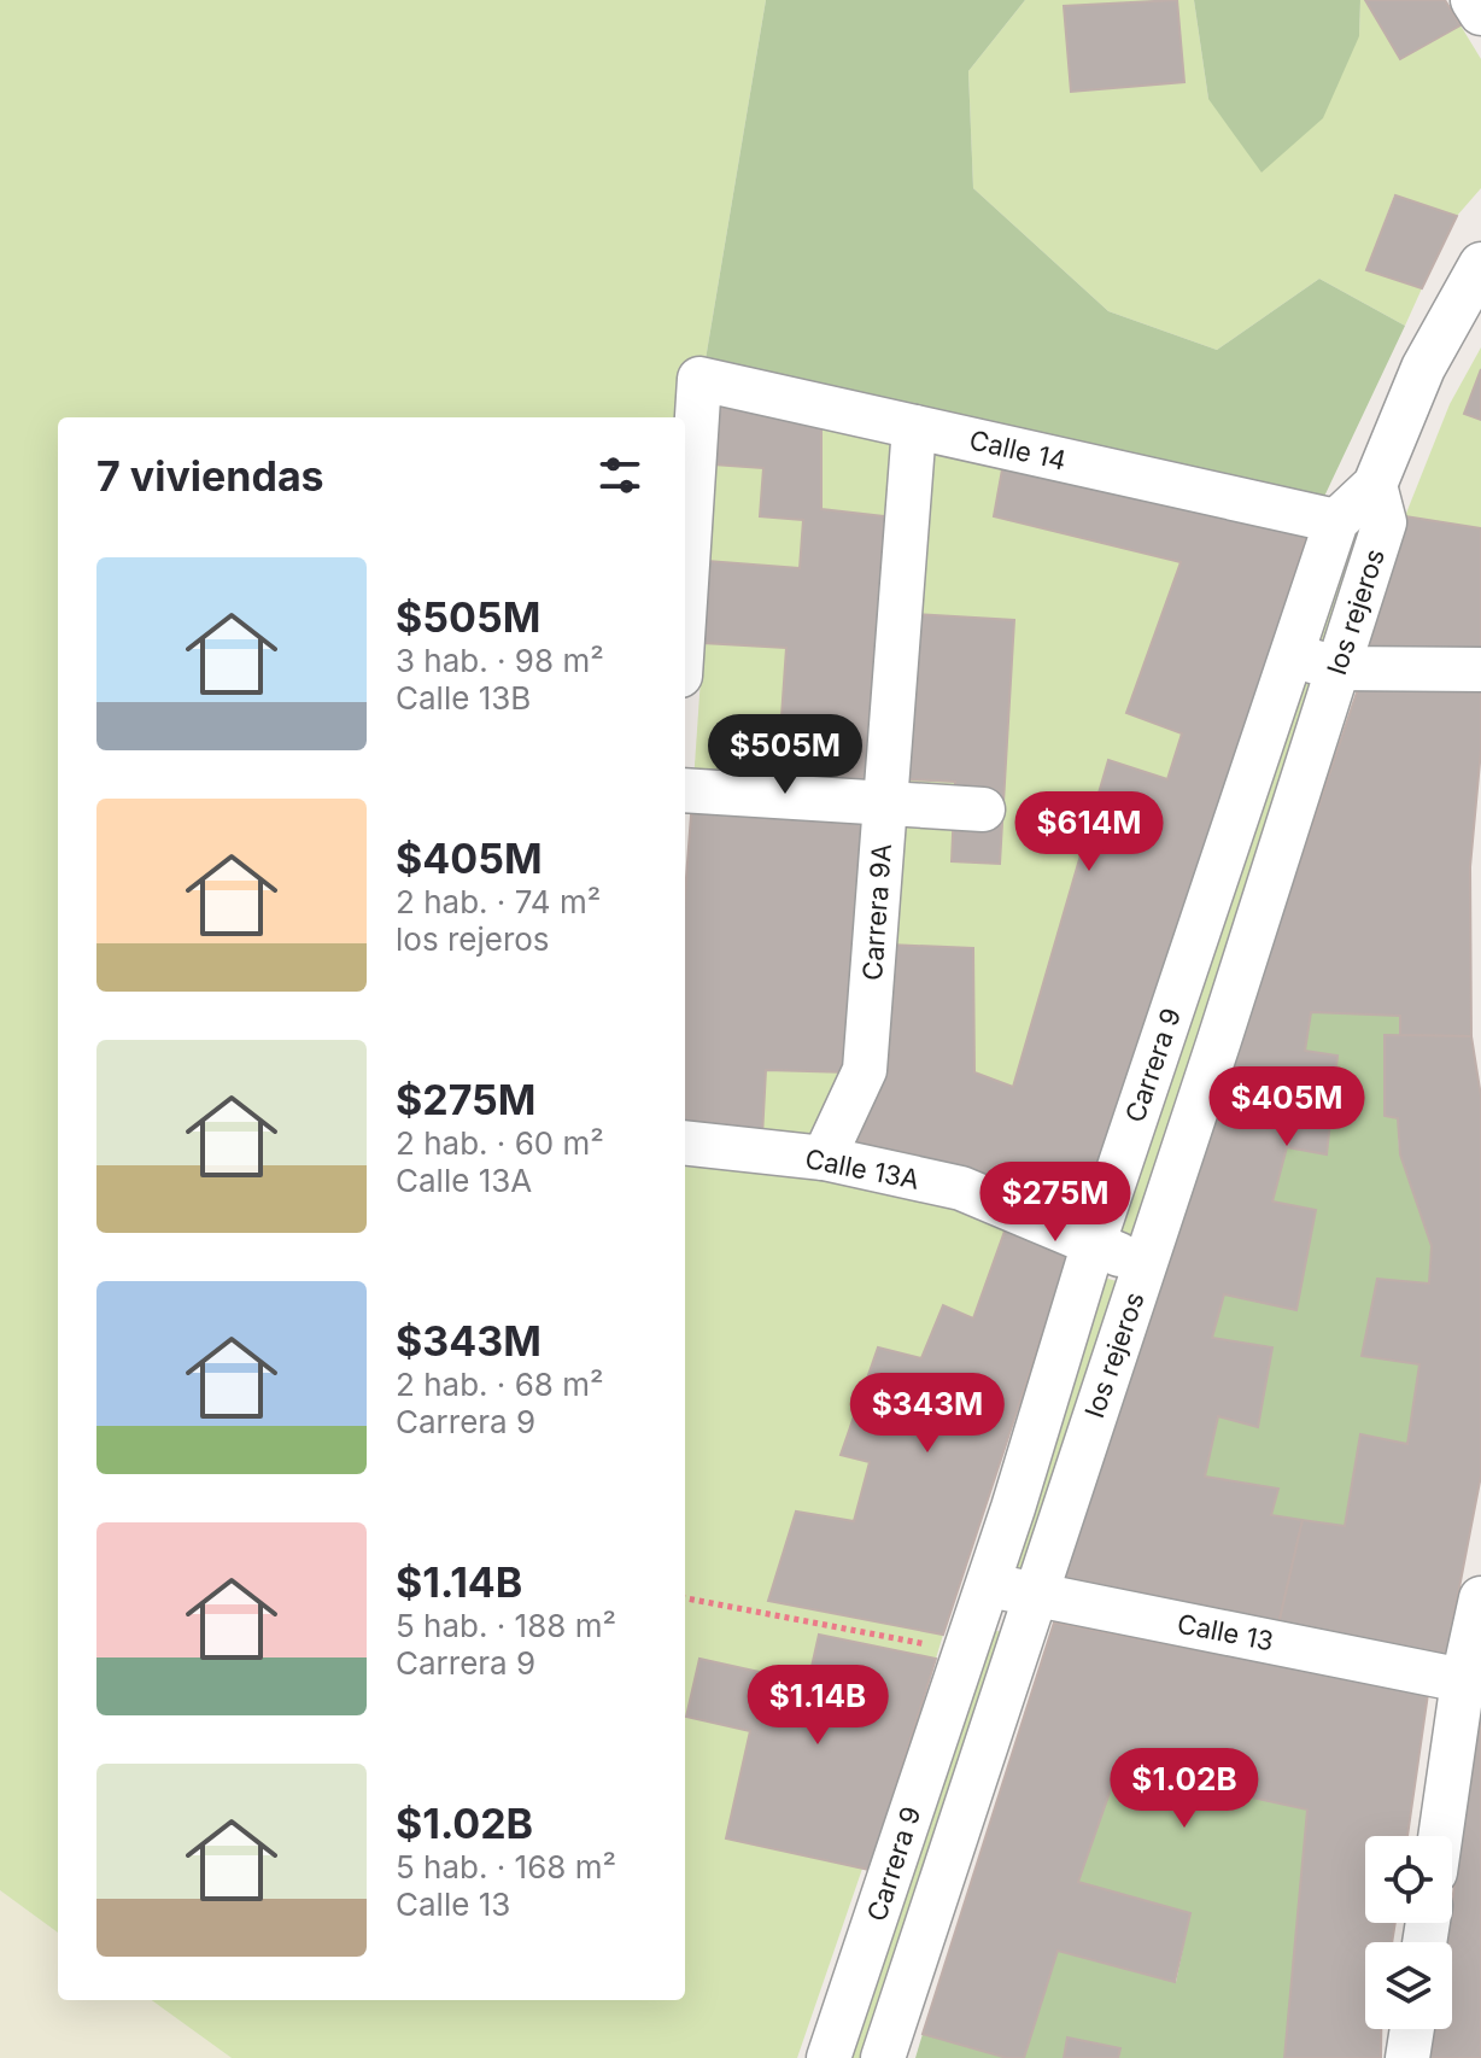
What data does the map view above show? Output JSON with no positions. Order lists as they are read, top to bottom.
{
  "streets": {
    "street": [
      "Calle 14",
      "los rejeros",
      "Carrera 9A",
      "Carrera 9",
      "Calle 13A",
      "Calle 13"
    ]
  },
  "crossings": [
    ["Calle 14", "Carrera 9A"],
    ["Calle 14", "Carrera 9"],
    ["los rejeros", "Carrera 9"],
    ["los rejeros", "Calle 13A"],
    ["los rejeros", "Calle 13"],
    ["Carrera 9A", "Calle 13A"],
    ["Carrera 9", "Calle 13A"],
    ["Carrera 9", "Calle 13"]
  ],
  "page": {
    "heading": "7 viviendas",
    "list": [
      {
        "name": "$505M",
        "note": "3 hab. · 98 m² · Calle 13B"
      },
      {
        "name": "$405M",
        "note": "2 hab. · 74 m² · los rejeros"
      },
      {
        "name": "$275M",
        "note": "2 hab. · 60 m² · Calle 13A"
      },
      {
        "name": "$343M",
        "note": "2 hab. · 68 m² · Carrera 9"
      },
      {
        "name": "$1.14B",
        "note": "5 hab. · 188 m² · Carrera 9"
      },
      {
        "name": "$1.02B",
        "note": "5 hab. · 168 m² · Calle 13"
      }
    ],
    "price": [
      "$505M",
      "$614M",
      "$405M",
      "$275M",
      "$343M",
      "$1.14B",
      "$1.02B"
    ]
  }
}
